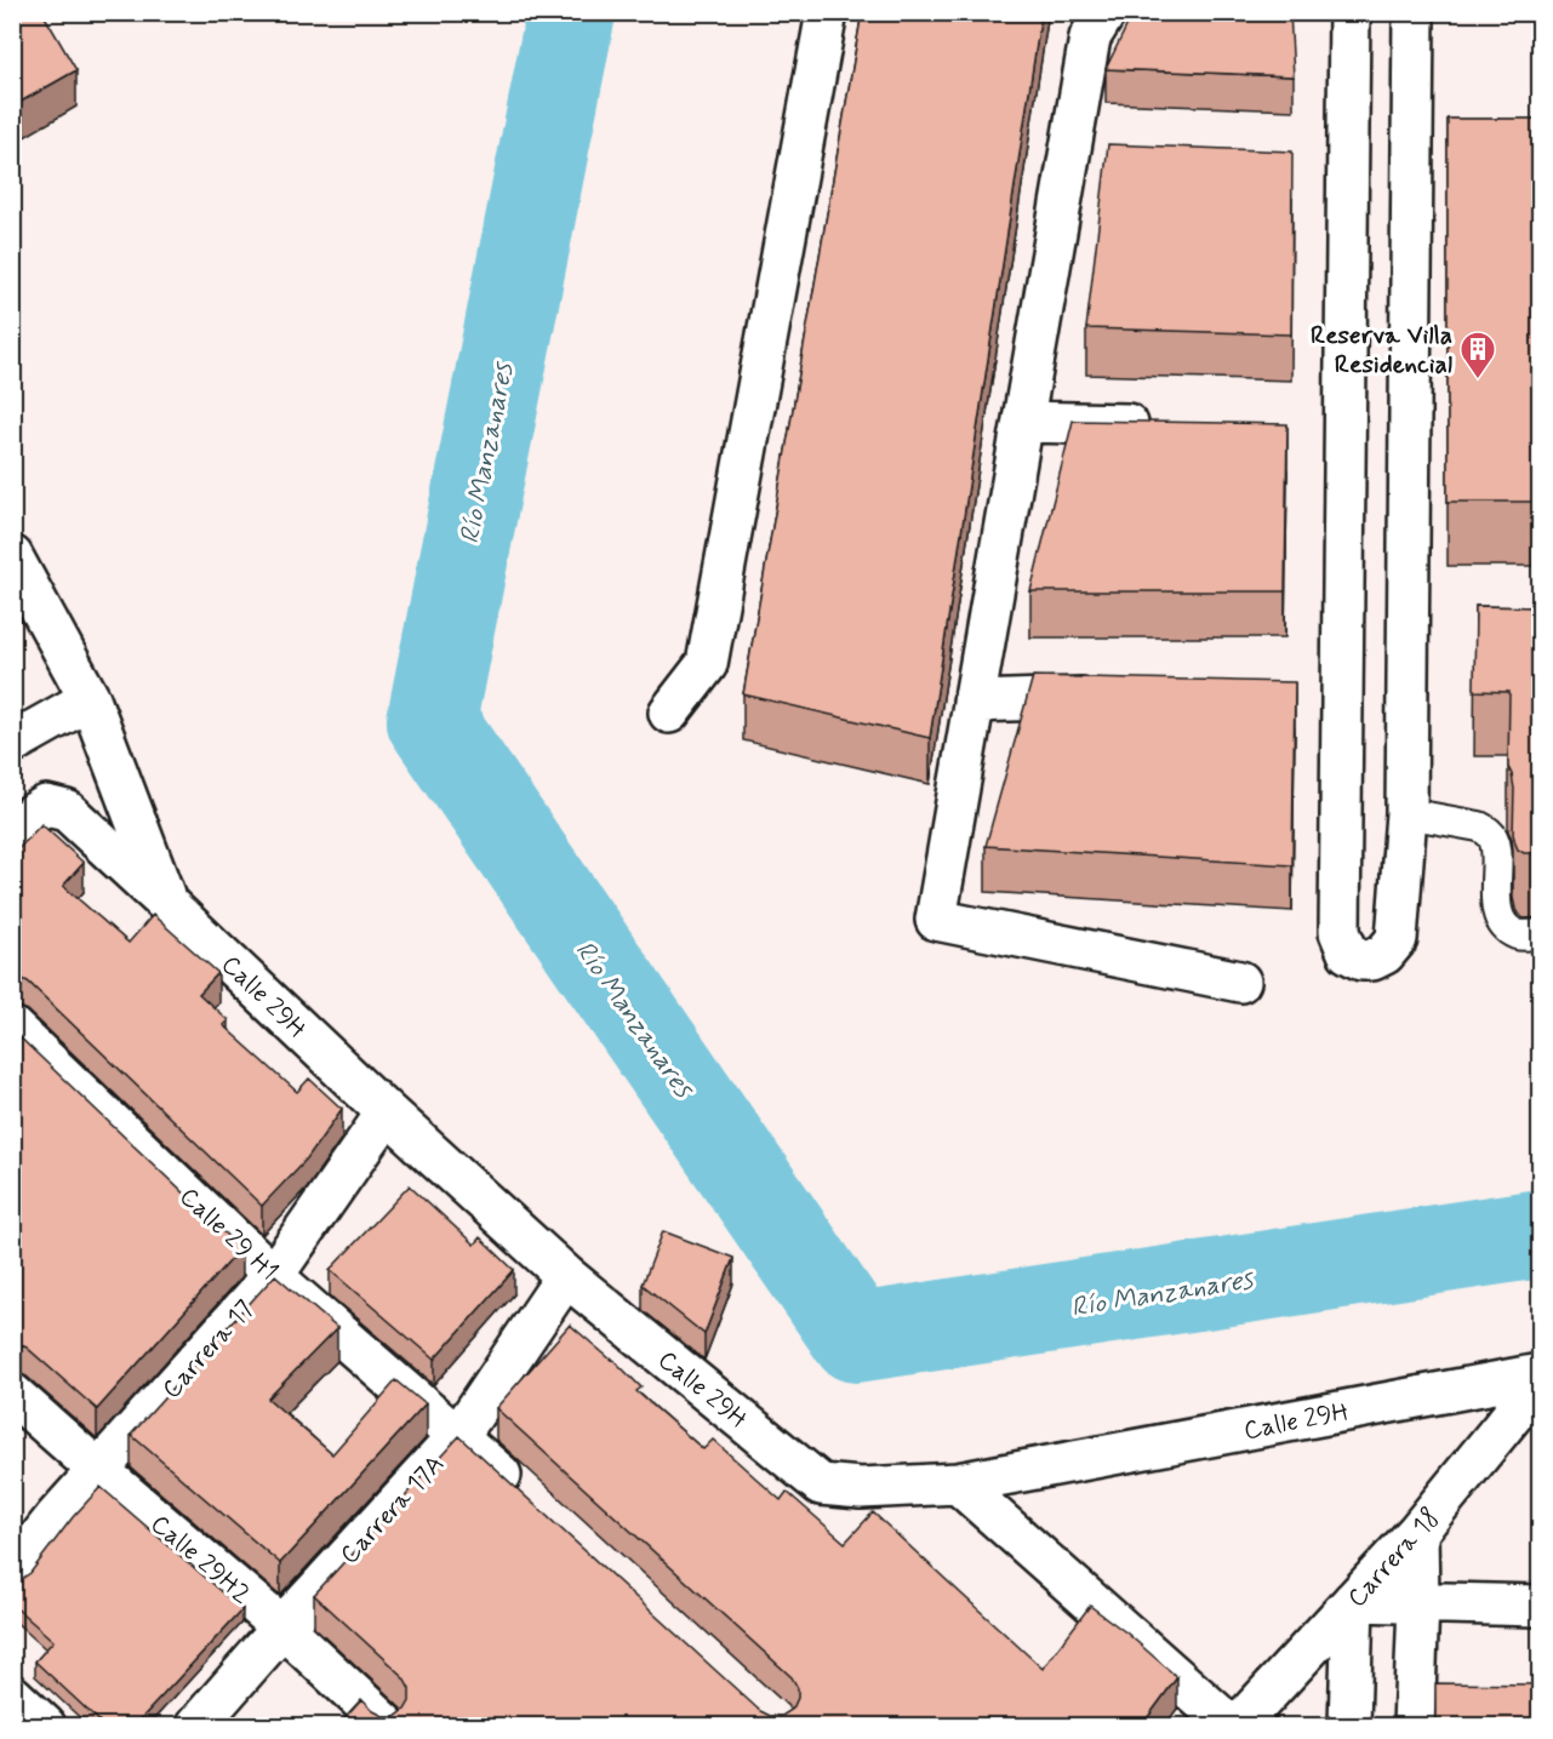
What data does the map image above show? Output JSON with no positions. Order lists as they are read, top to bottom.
{
  "streets": {
    "street": [
      "Calle 29H",
      "Calle 29 H1",
      "Carrera 17",
      "Carrera 17A",
      "Carrera 18",
      "Calle 29H2"
    ]
  },
  "crossings": [
    ["Calle 29H", "Carrera 17"],
    ["Calle 29H", "Carrera 17A"],
    ["Calle 29 H1", "Carrera 17"],
    ["Calle 29 H1", "Carrera 17A"],
    ["Carrera 17", "Calle 29H2"],
    ["Carrera 17A", "Calle 29H2"]
  ],
  "water": ["Río Manzanares"],
  "places": {
    "building": ["Reserva Villa Residencial"]
  }
}
